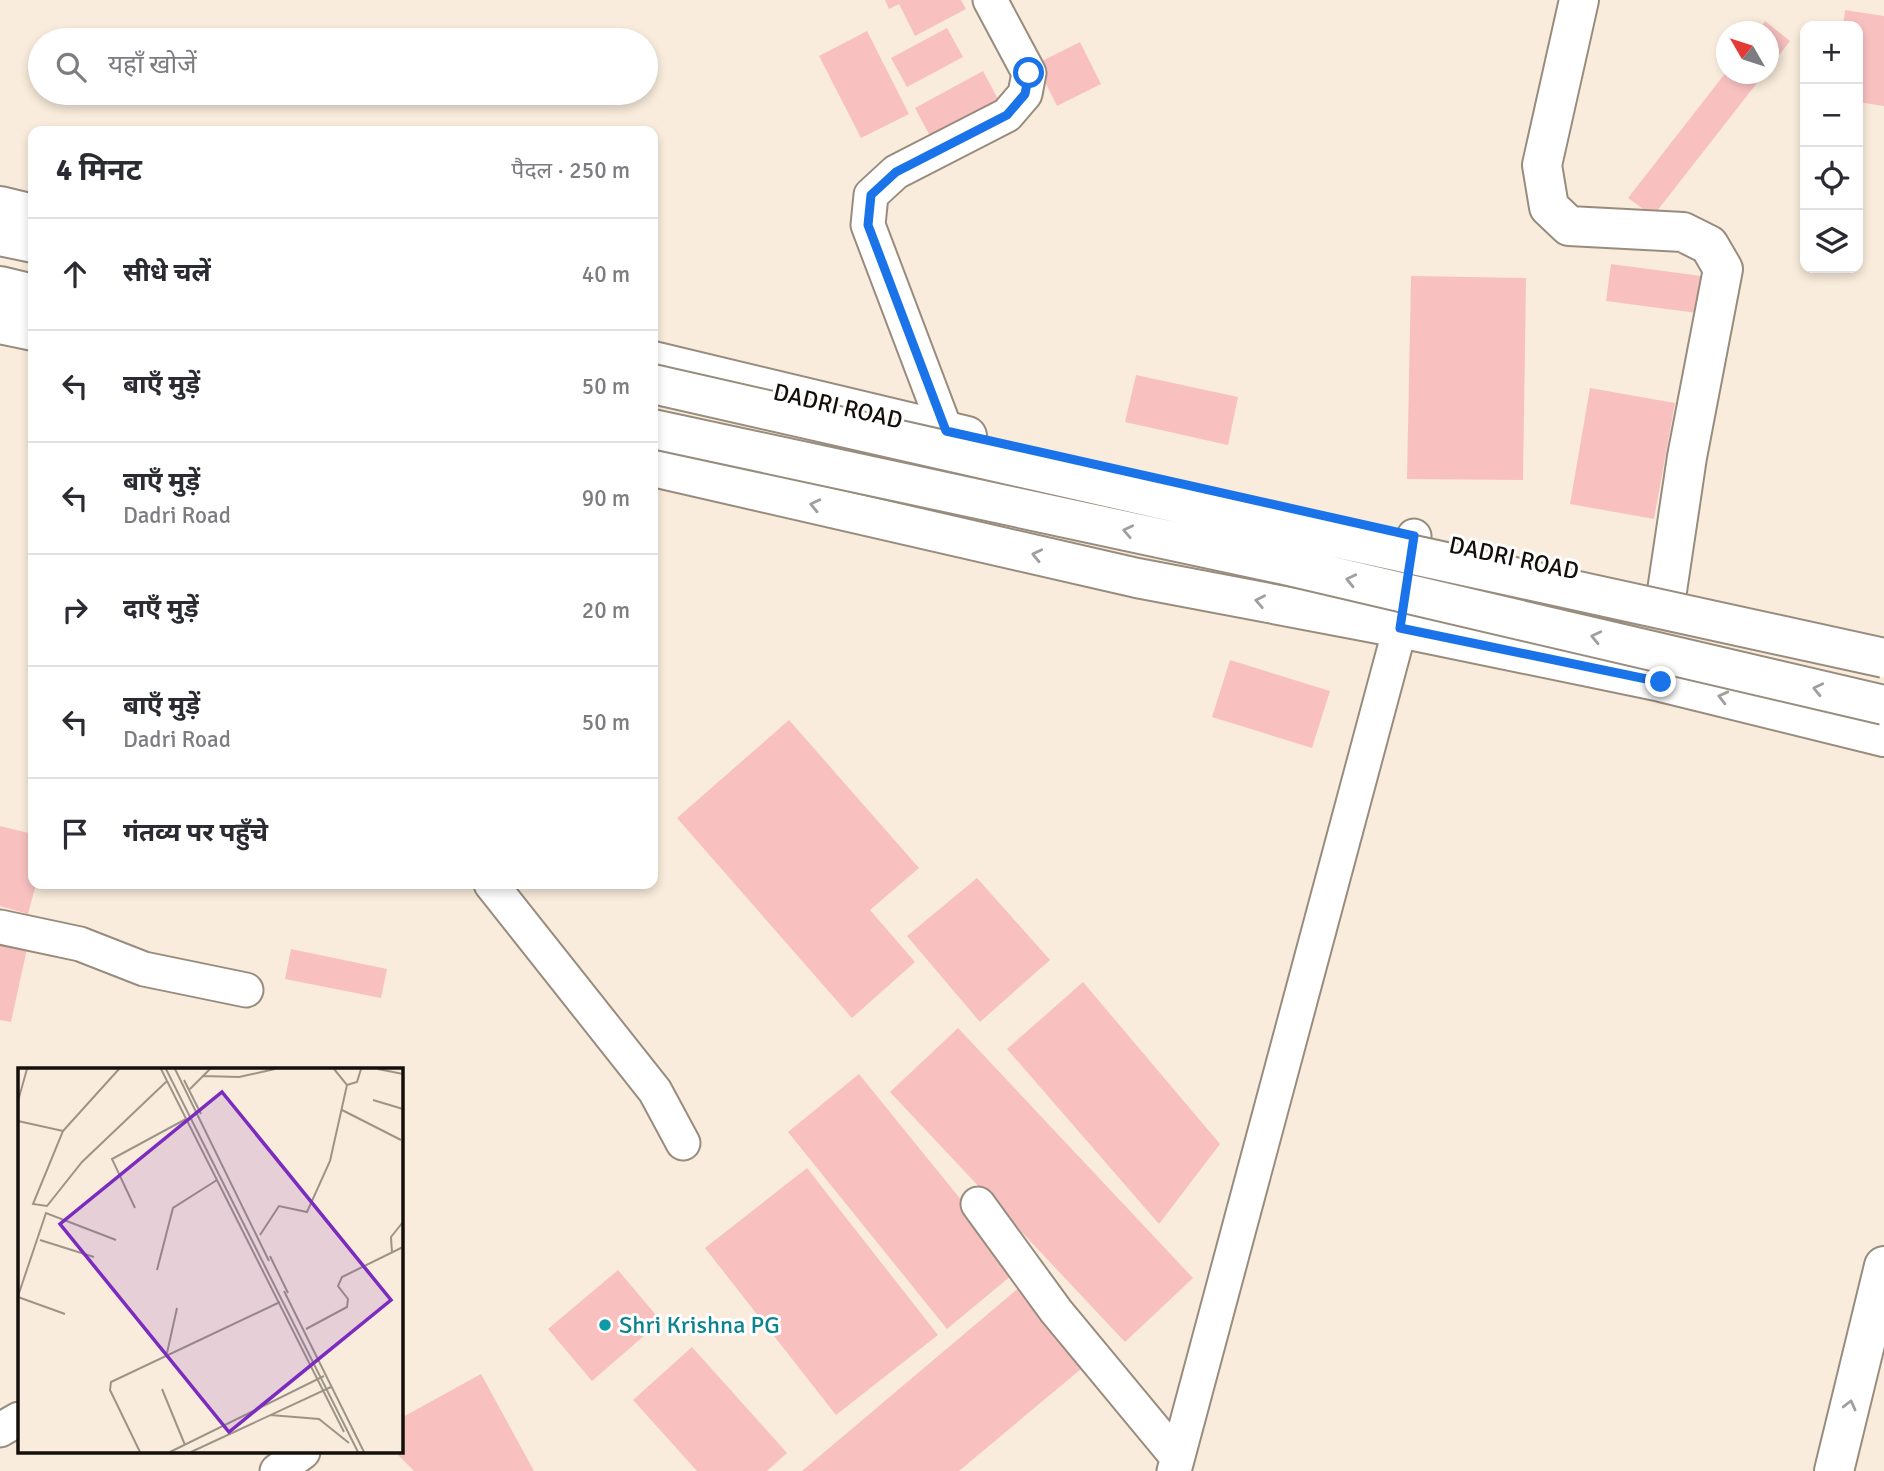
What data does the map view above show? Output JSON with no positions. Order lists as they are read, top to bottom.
{
  "streets": {
    "street": ["DADRI ROAD"]
  },
  "places": ["Shri Krishna PG"],
  "north": "top left",
  "page": {
    "map_buttons": ["+", "−"],
    "search": "यहाँ खोजें",
    "heading": ["4 मिनट", "पैदल · 250 m"],
    "list": [
      ["सीधे चलें", "40 m"],
      ["बाएँ मुड़ें", "50 m"],
      ["बाएँ मुड़ें", "Dadri Road", "90 m"],
      ["दाएँ मुड़ें", "20 m"],
      ["बाएँ मुड़ें", "Dadri Road", "50 m"],
      "गंतव्य पर पहुँचे"
    ]
  }
}
